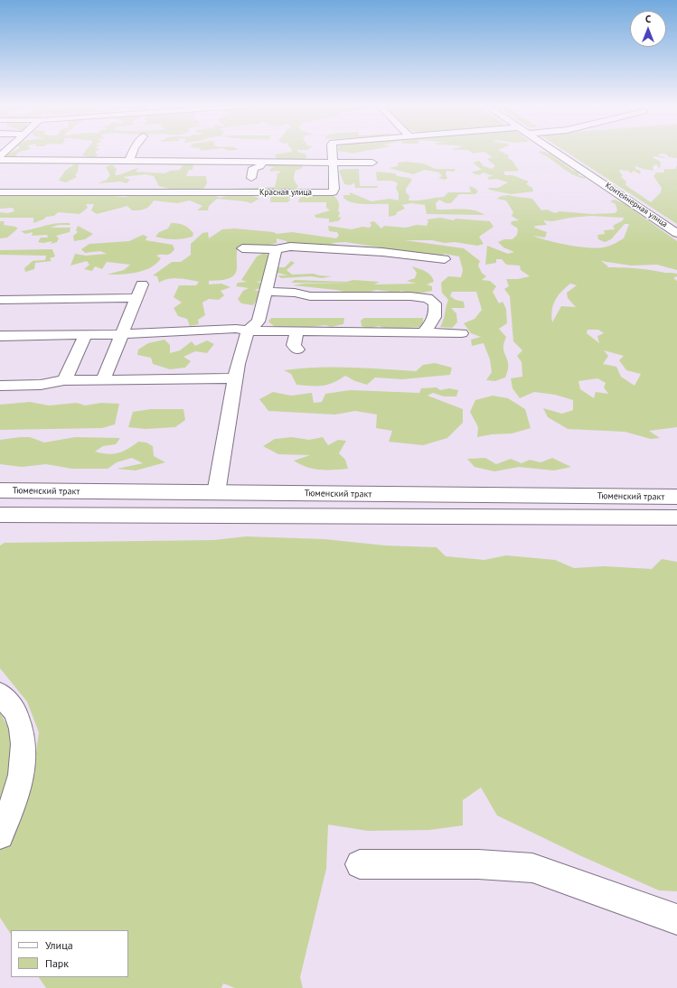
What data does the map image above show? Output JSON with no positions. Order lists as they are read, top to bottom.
{
  "streets": {
    "main road": ["Тюменский тракт"],
    "street": ["Красная улица", "Контейнерная улица"]
  },
  "legend": ["Улица", "Парк"],
  "north": "top"
}
